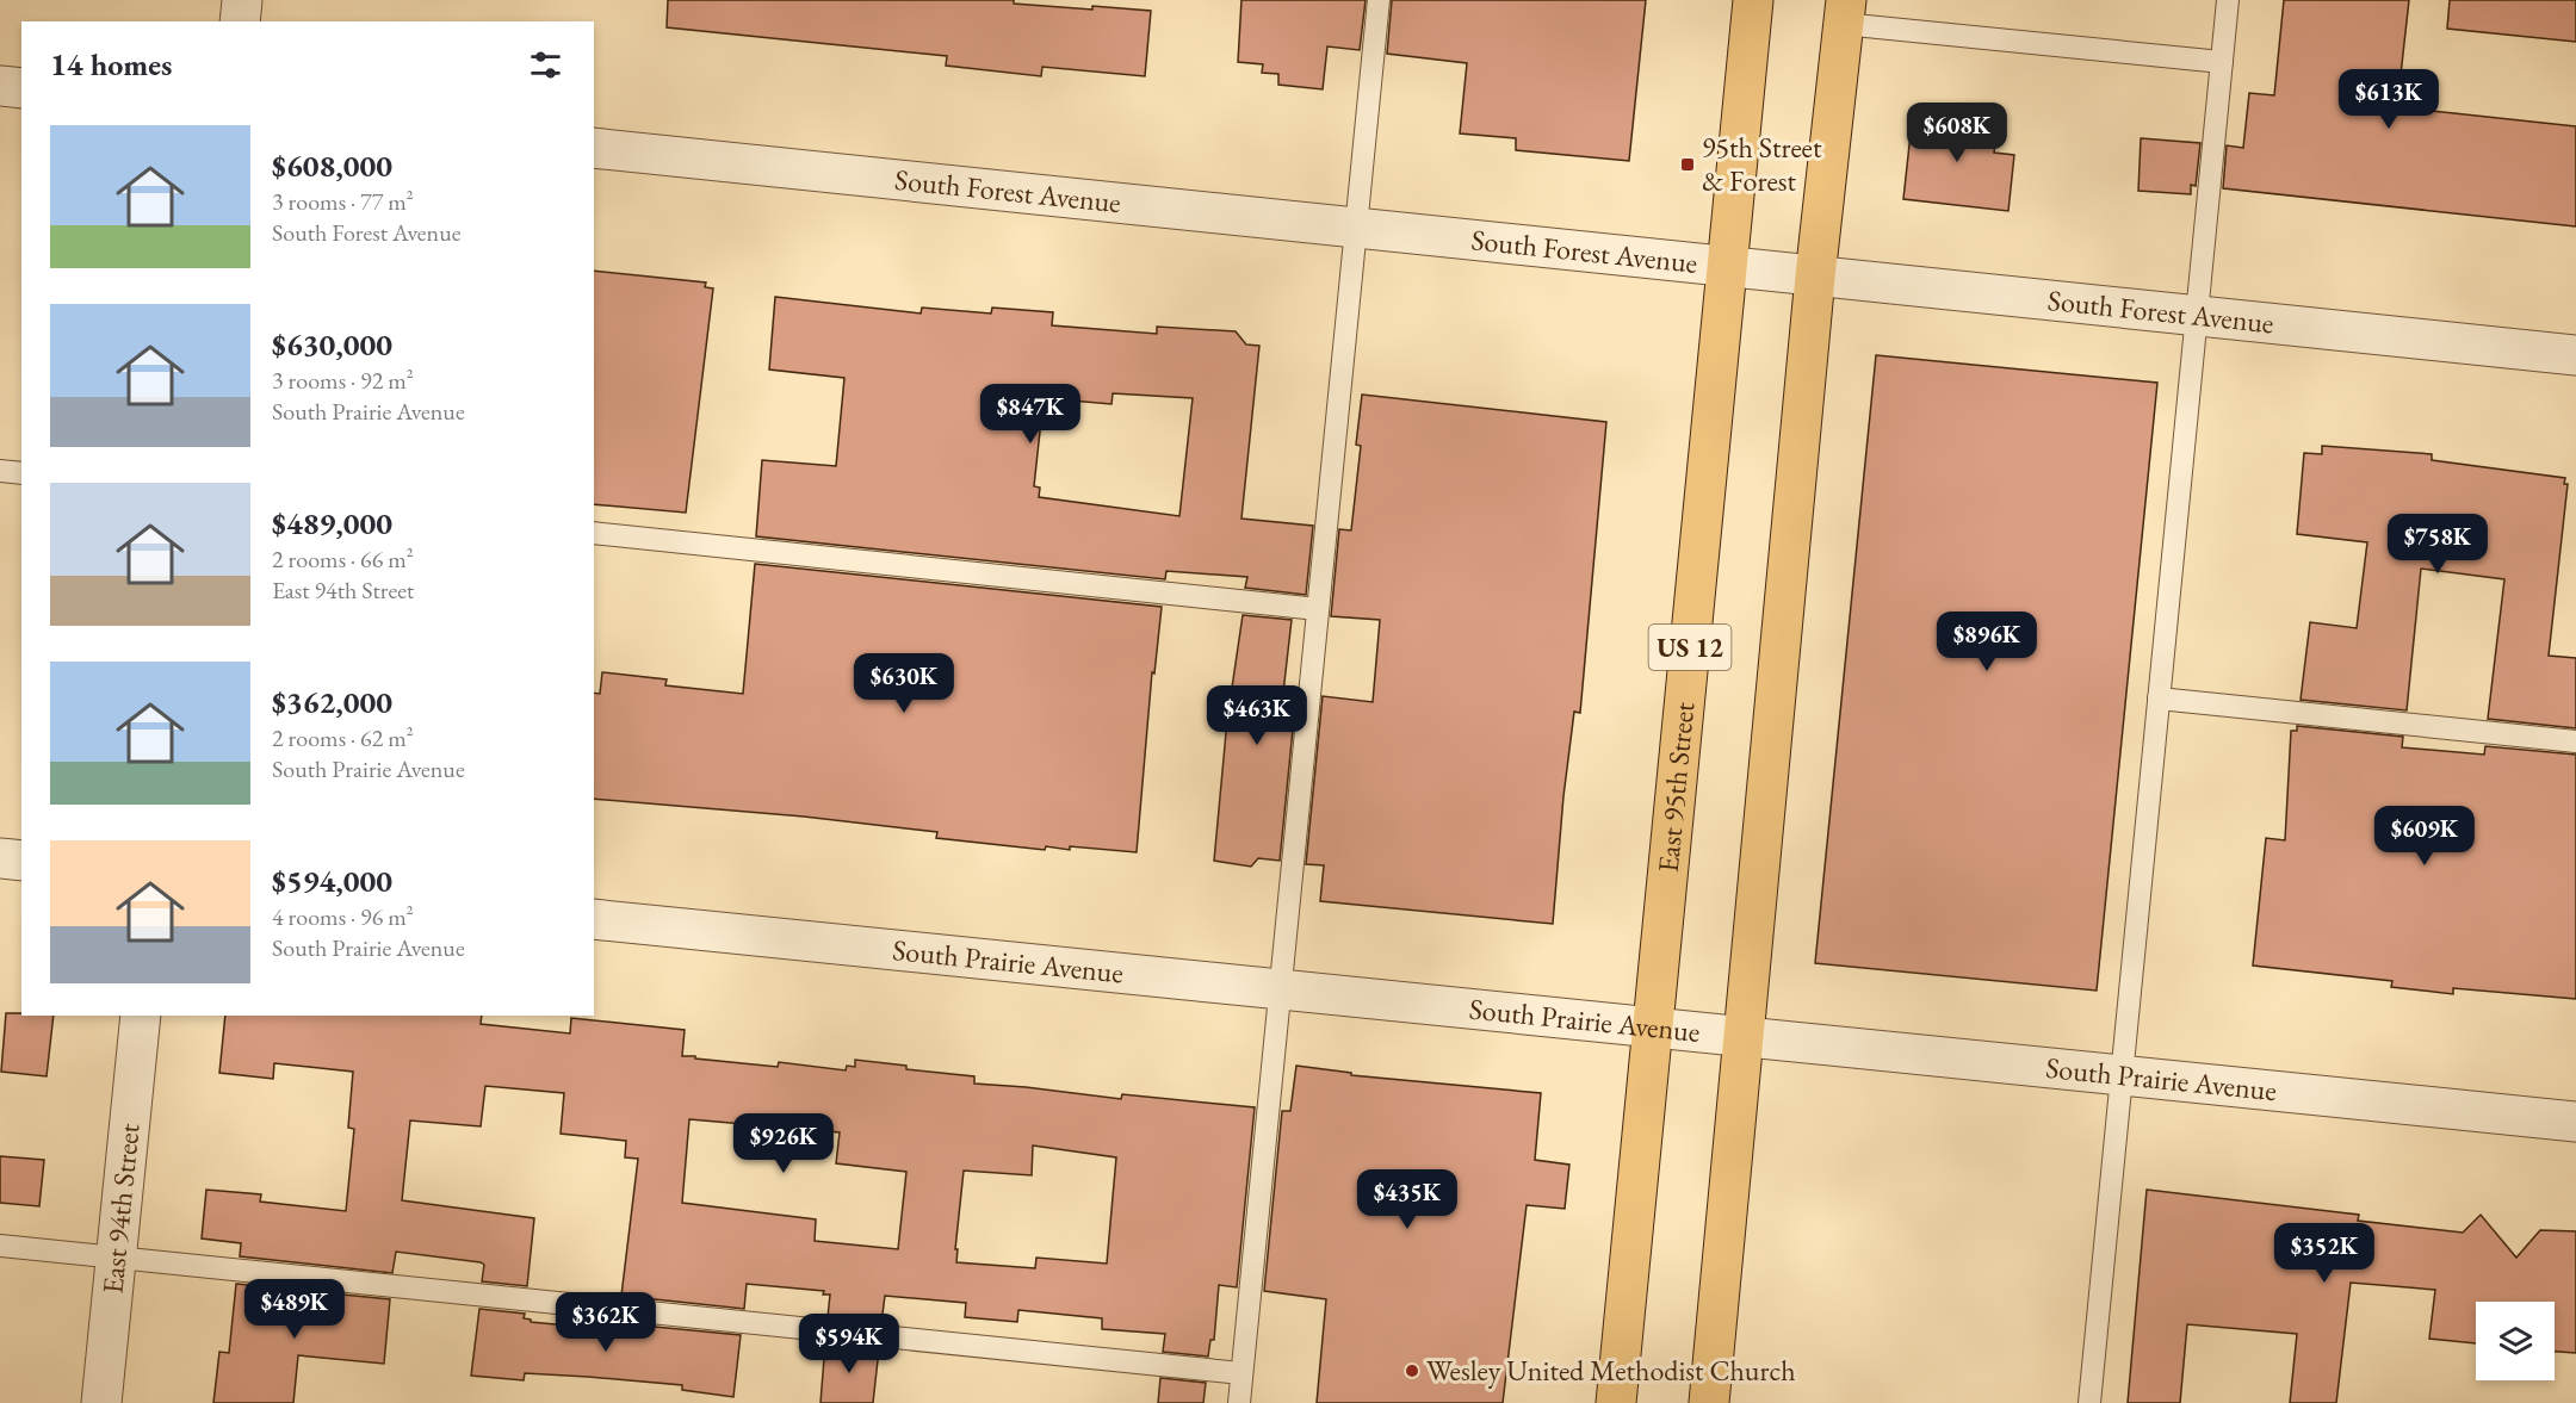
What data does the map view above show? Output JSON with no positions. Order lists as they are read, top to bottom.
{
  "streets": {
    "main road": ["US 12", "East 95th Street"],
    "street": ["South Forest Avenue", "South Prairie Avenue", "East 94th Street"]
  },
  "crossings": [
    ["South Forest Avenue", "East 95th Street"],
    ["East 95th Street", "South Prairie Avenue"]
  ],
  "places": {
    "transit": ["95th Street & Forest"],
    "other": ["Wesley United Methodist Church"]
  },
  "page": {
    "heading": "14 homes",
    "price": [
      "$613K",
      "$608K",
      "$847K",
      "$758K",
      "$896K",
      "$630K",
      "$463K",
      "$609K",
      "$926K",
      "$435K",
      "$352K",
      "$489K",
      "$362K",
      "$594K"
    ],
    "list": [
      {
        "name": "$608,000",
        "note": "3 rooms · 77 m² · South Forest Avenue"
      },
      {
        "name": "$630,000",
        "note": "3 rooms · 92 m² · South Prairie Avenue"
      },
      {
        "name": "$489,000",
        "note": "2 rooms · 66 m² · East 94th Street"
      },
      {
        "name": "$362,000",
        "note": "2 rooms · 62 m² · South Prairie Avenue"
      },
      {
        "name": "$594,000",
        "note": "4 rooms · 96 m² · South Prairie Avenue"
      }
    ]
  }
}
